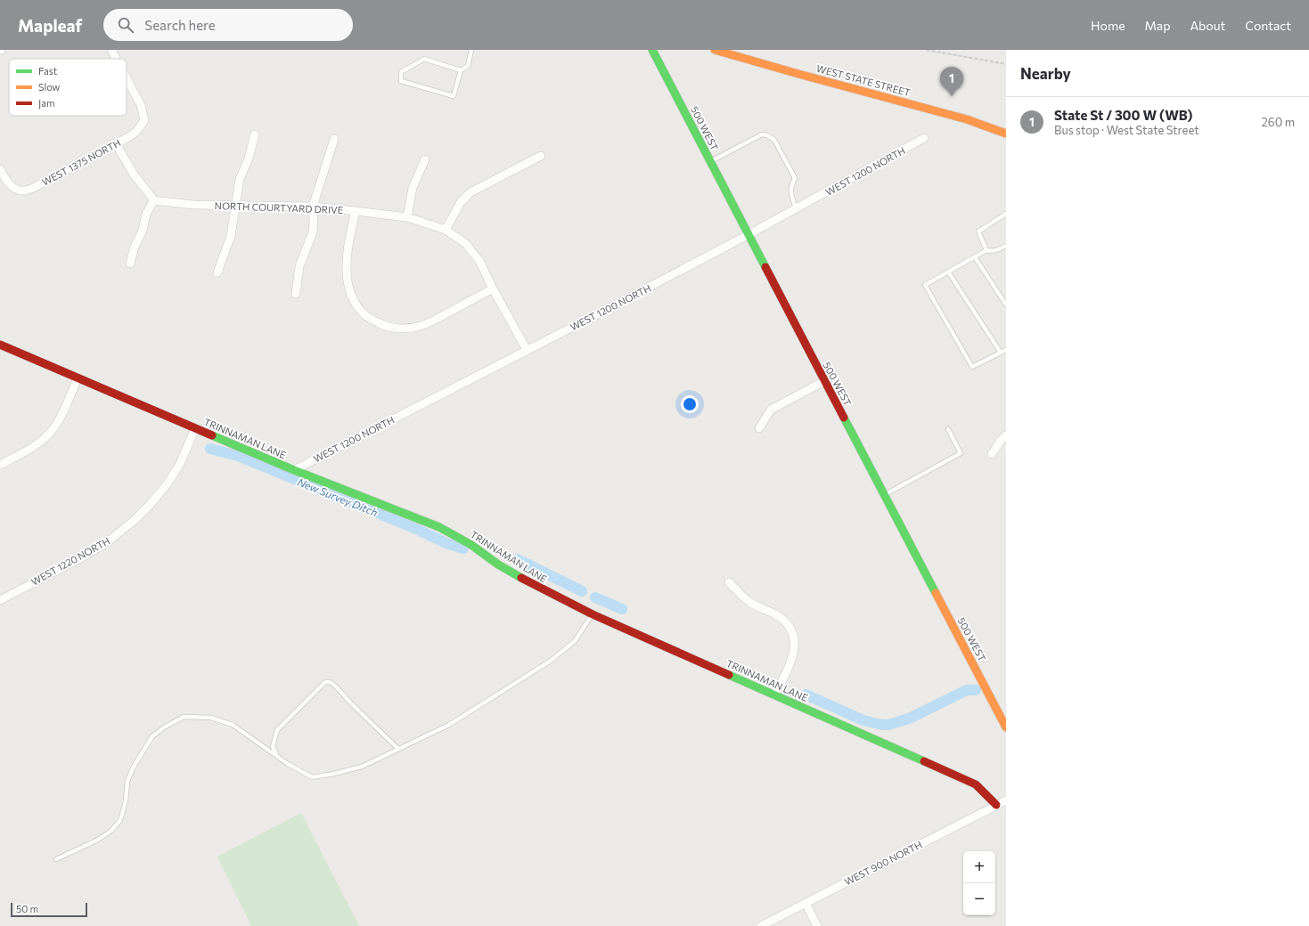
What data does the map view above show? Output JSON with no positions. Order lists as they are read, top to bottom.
{
  "streets": {
    "street": [
      "WEST STATE STREET",
      "500 WEST",
      "WEST 1375 NORTH",
      "WEST 1200 NORTH",
      "NORTH COURTYARD DRIVE",
      "TRINNAMAN LANE",
      "WEST 1220 NORTH",
      "WEST 900 NORTH"
    ]
  },
  "crossings": [
    ["500 WEST", "WEST 1200 NORTH"],
    ["WEST 1200 NORTH", "NORTH COURTYARD DRIVE"],
    ["WEST 1200 NORTH", "TRINNAMAN LANE"],
    ["TRINNAMAN LANE", "WEST 1220 NORTH"],
    ["TRINNAMAN LANE", "WEST 900 NORTH"]
  ],
  "water": ["New Survey Ditch"],
  "legend": ["Fast", "Slow", "Jam"],
  "scale_bar": "50 m",
  "page": {
    "header": "Mapleaf",
    "search": "Search here",
    "nav": [
      "Home",
      "Map",
      "About",
      "Contact"
    ],
    "heading": "Nearby",
    "pins": "1",
    "list": [
      {
        "mark": "1",
        "name": "State St / 300 W (WB)",
        "note": "Bus stop · West State Street",
        "value": "260 m"
      }
    ],
    "map_buttons": ["+", "−"],
    "scale": "50 m"
  }
}
